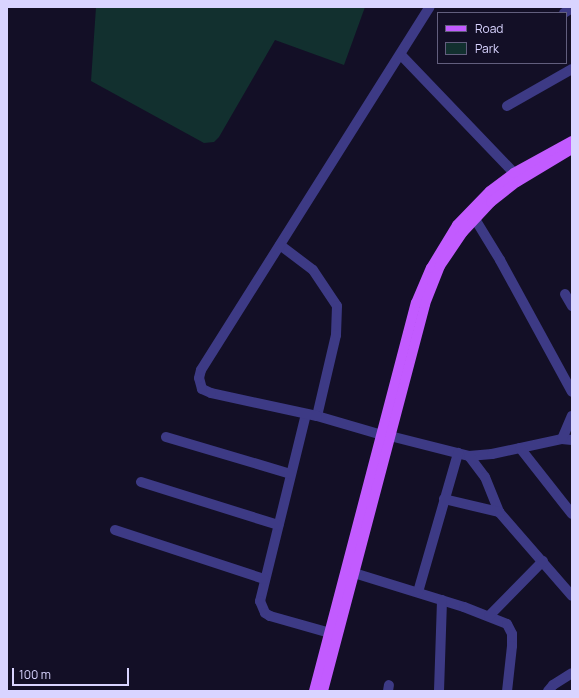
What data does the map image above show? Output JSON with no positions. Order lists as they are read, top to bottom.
{
  "legend": ["Road", "Park"],
  "scale_bar": "100 m"
}
